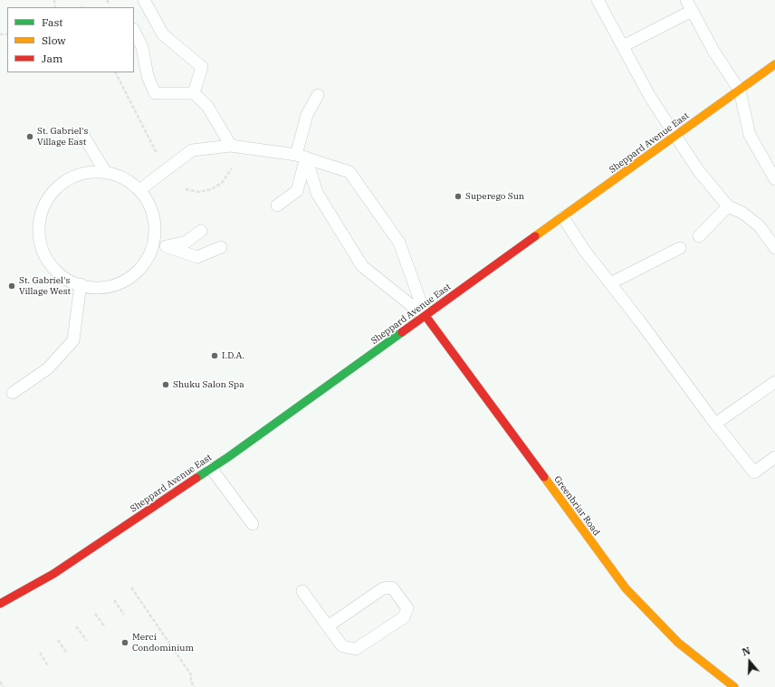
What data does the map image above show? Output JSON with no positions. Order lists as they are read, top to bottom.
{
  "streets": {
    "main road": ["Sheppard Avenue East", "Greenbriar Road"]
  },
  "crossings": [
    ["Sheppard Avenue East", "Greenbriar Road"]
  ],
  "places": [
    "St. Gabriel's Village East",
    "Superego Sun",
    "St. Gabriel's Village West",
    "I.D.A.",
    "Shuku Salon Spa",
    "Merci Condominium"
  ],
  "legend": ["Fast", "Slow", "Jam"],
  "north": "top"
}
